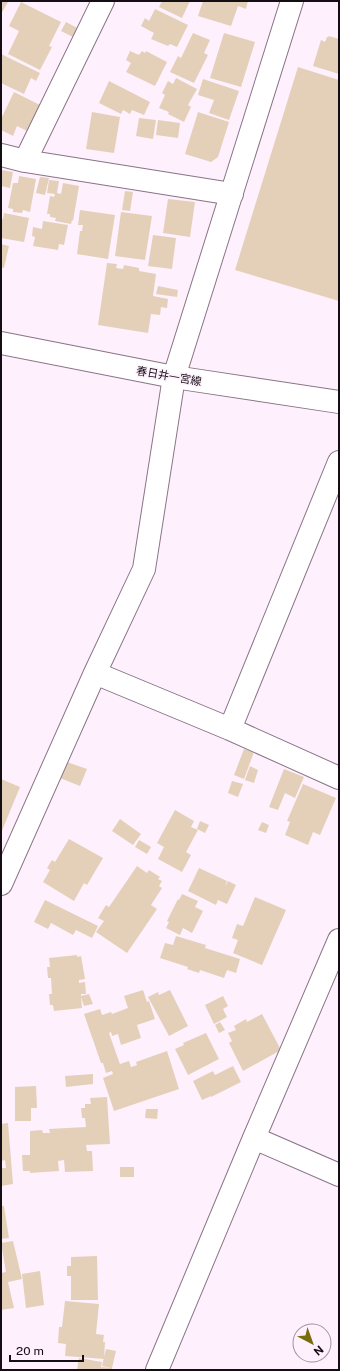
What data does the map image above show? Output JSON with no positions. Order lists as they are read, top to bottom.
{
  "streets": {
    "street": ["春日井一宮線"]
  },
  "scale_bar": "20 m",
  "north": "bottom right"
}
